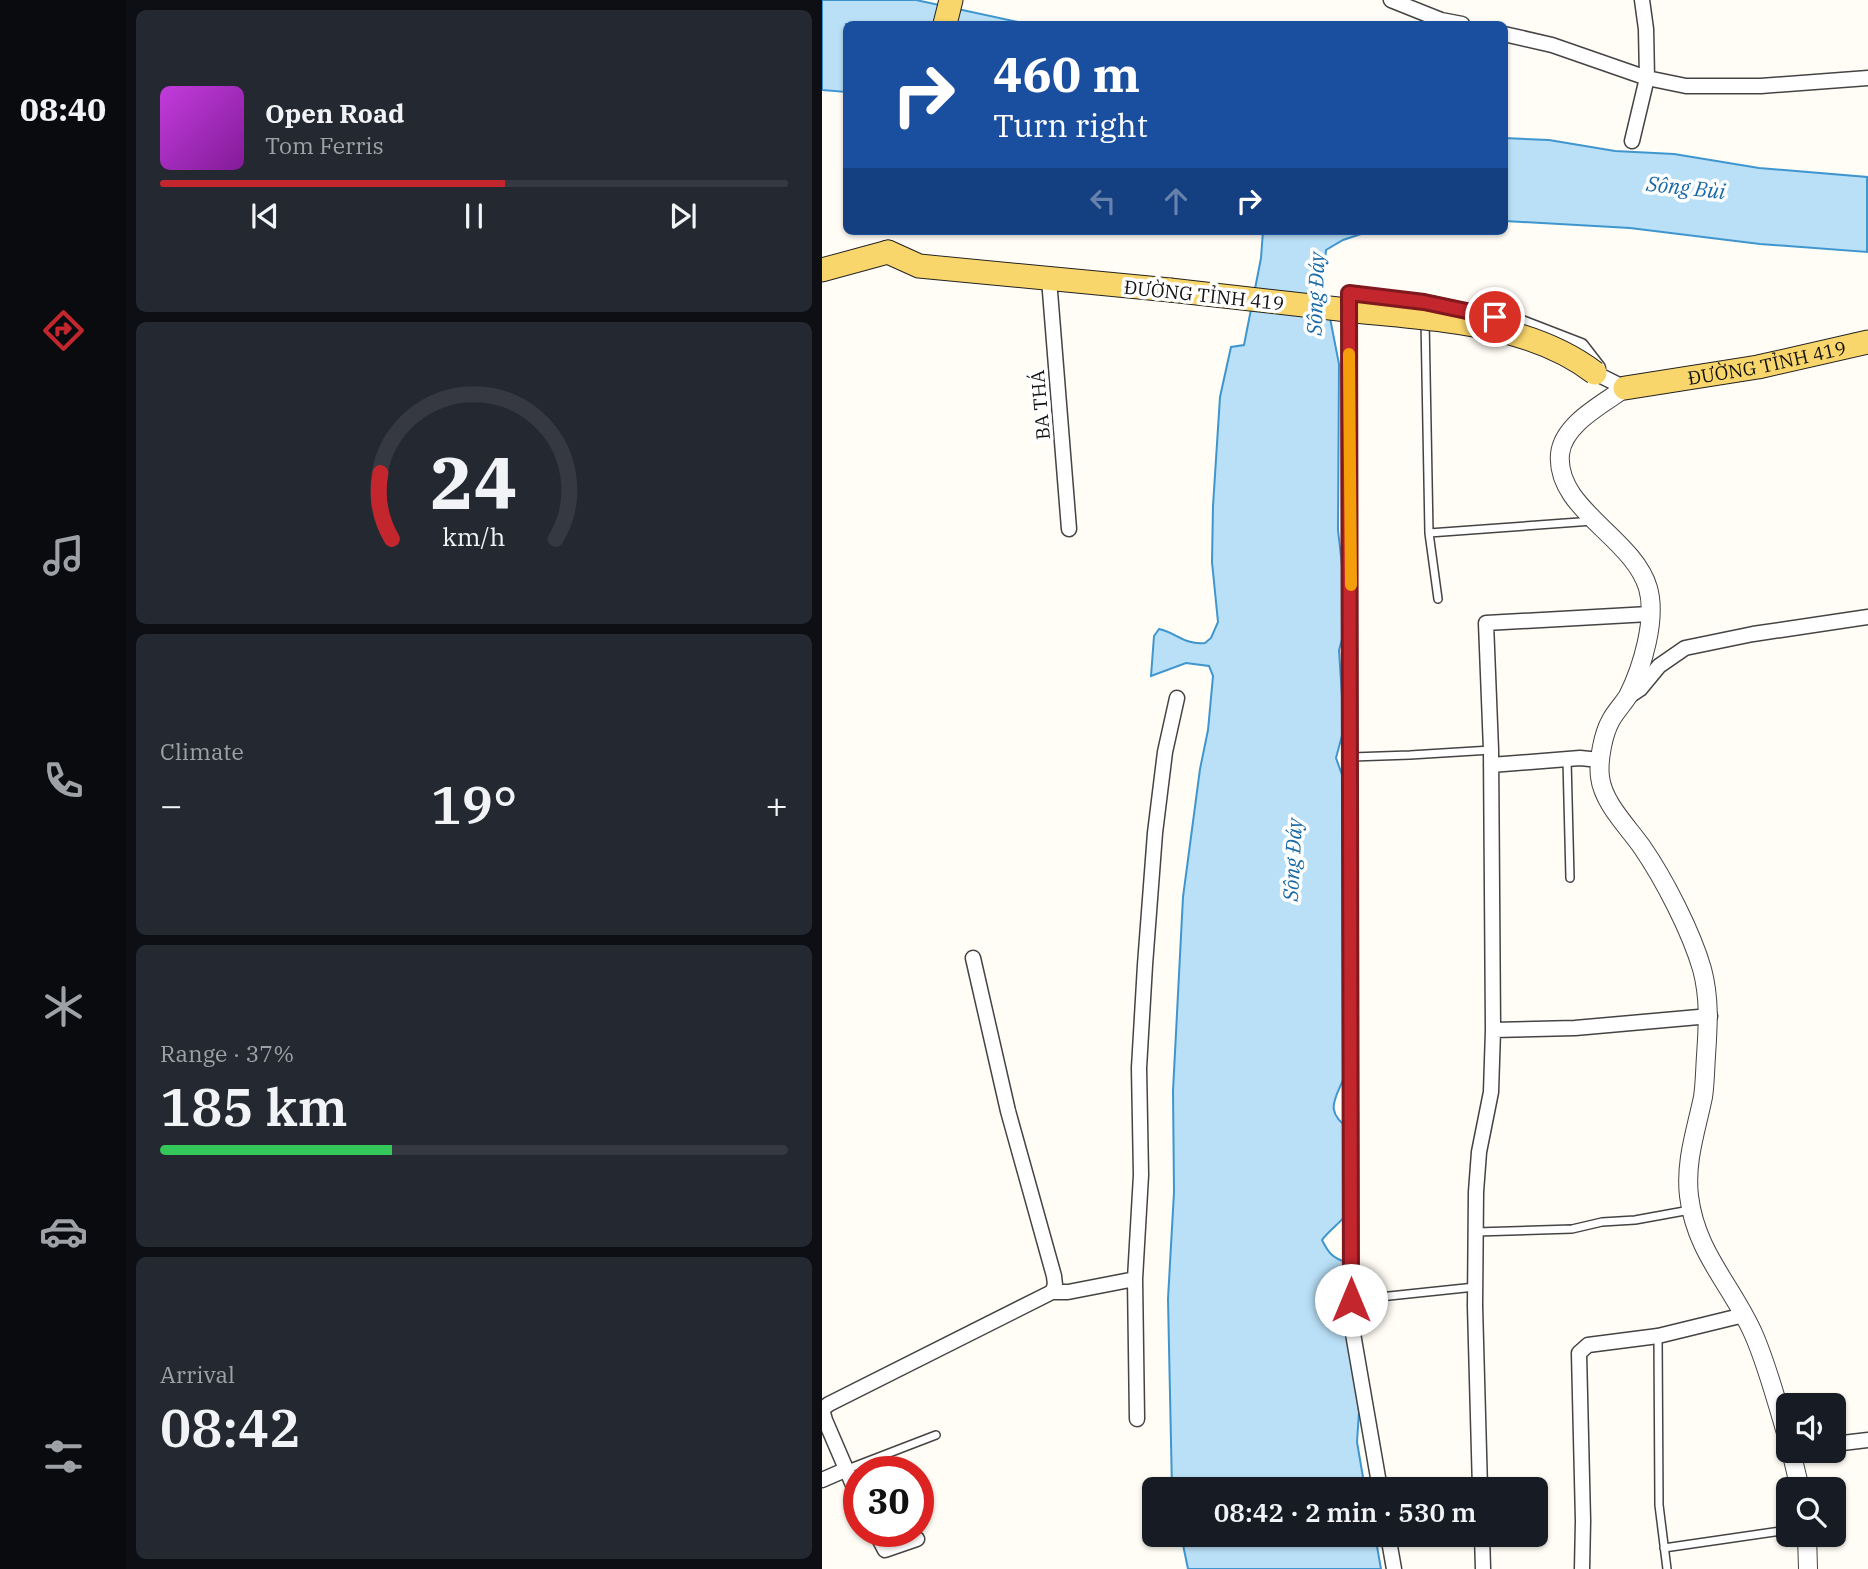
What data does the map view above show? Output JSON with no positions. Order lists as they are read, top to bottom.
{
  "streets": {
    "main road": ["ĐƯỜNG TỈNH 419"],
    "street": ["BA THÁ"]
  },
  "crossings": [
    ["ĐƯỜNG TỈNH 419", "BA THÁ"]
  ],
  "water": ["Sông Bùi", "Sông Đáy"],
  "page": {
    "tabs": "08:40",
    "turn": ["460 m", "Turn right"],
    "song": ["Open Road", "Tom Ferris"],
    "tile": [
      "Climate",
      ["Range · 37%", "185 km"],
      ["Arrival", "08:42"]
    ],
    "heat": ["−", "19°", "+"],
    "limit": "30",
    "trip": "08:42 · 2 min · 530 m",
    "gauge": ["24", "km/h"]
  }
}
